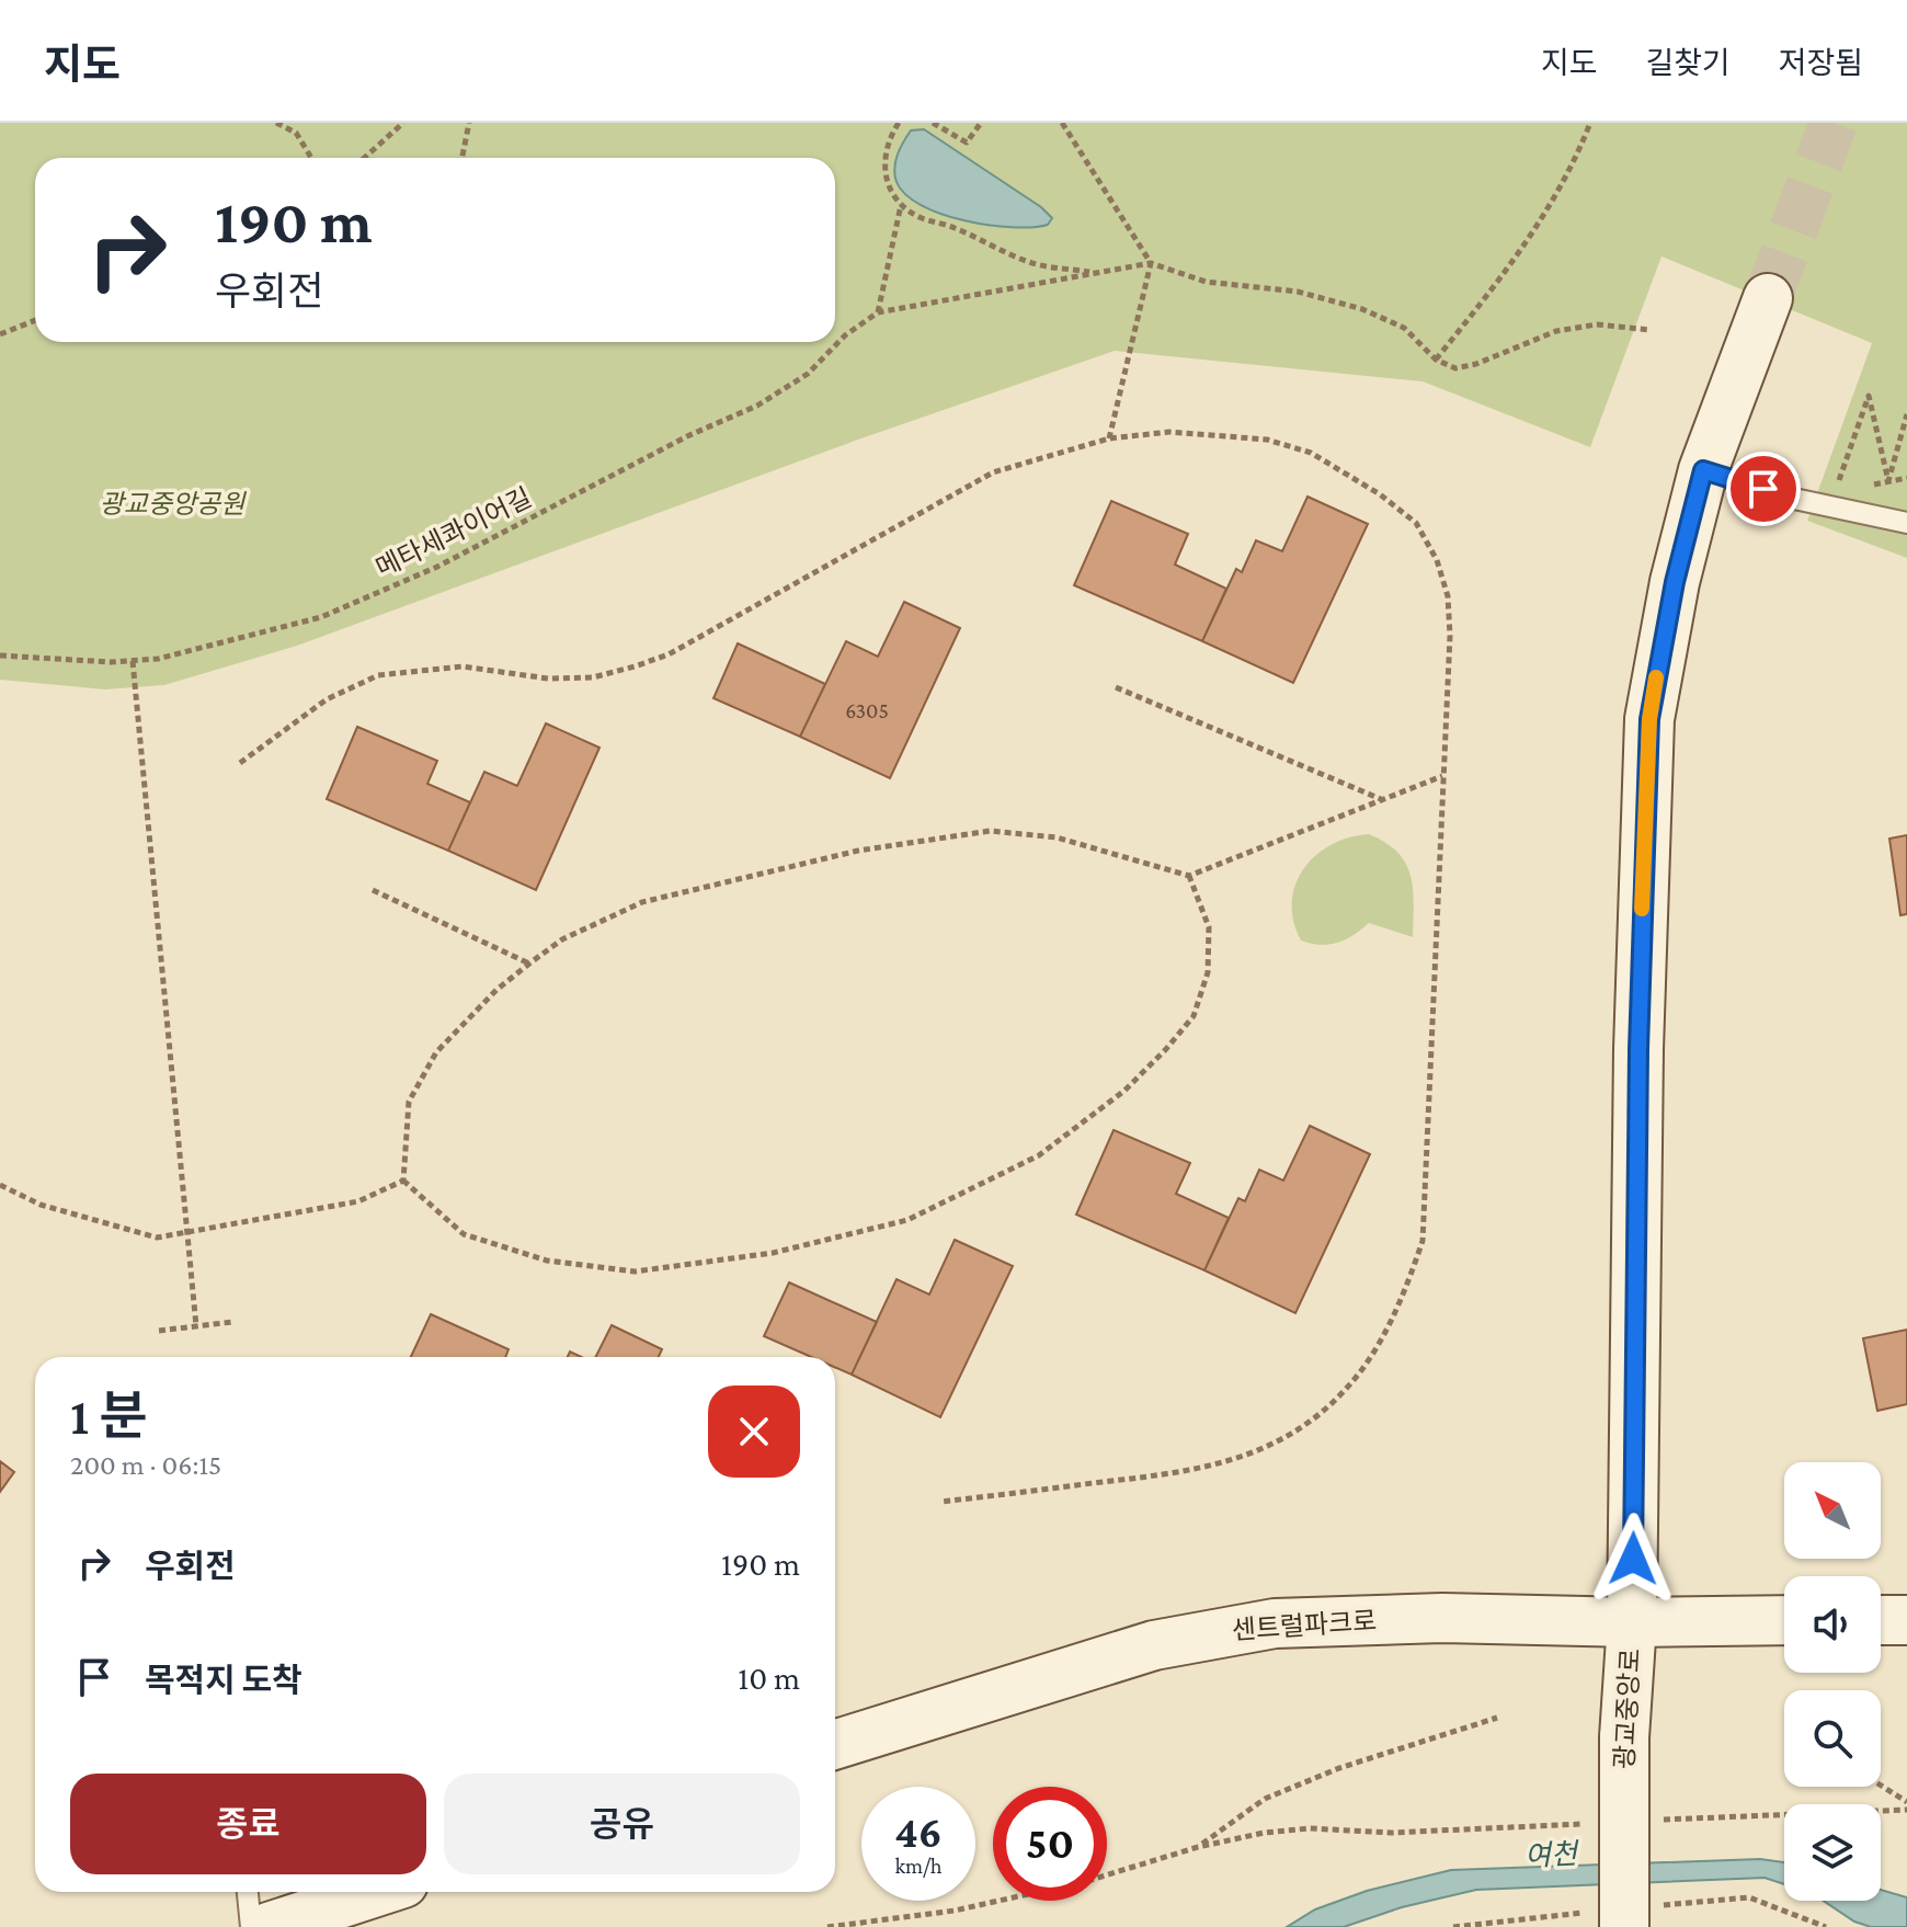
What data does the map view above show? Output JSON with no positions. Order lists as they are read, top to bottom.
{
  "streets": {
    "main road": ["센트럴파크로", "광교중앙로"],
    "path": ["메타세콰이어길"]
  },
  "crossings": [
    ["센트럴파크로", "광교중앙로"]
  ],
  "water": ["여천"],
  "parks": ["광교중앙공원"],
  "house_numbers": ["6305"],
  "north": "top left",
  "page": {
    "header": "지도",
    "nav": ["지도", "길찾기", "저장됨"],
    "turn": ["190 m", "우회전"],
    "heading": ["1 분", "200 m · 06:15"],
    "list": [
      {
        "name": "우회전",
        "value": "190 m"
      },
      {
        "name": "목적지 도착",
        "value": "10 m"
      }
    ],
    "buttons": ["종료", "공유"],
    "speed": "46 km/h",
    "limit": "50"
  }
}
